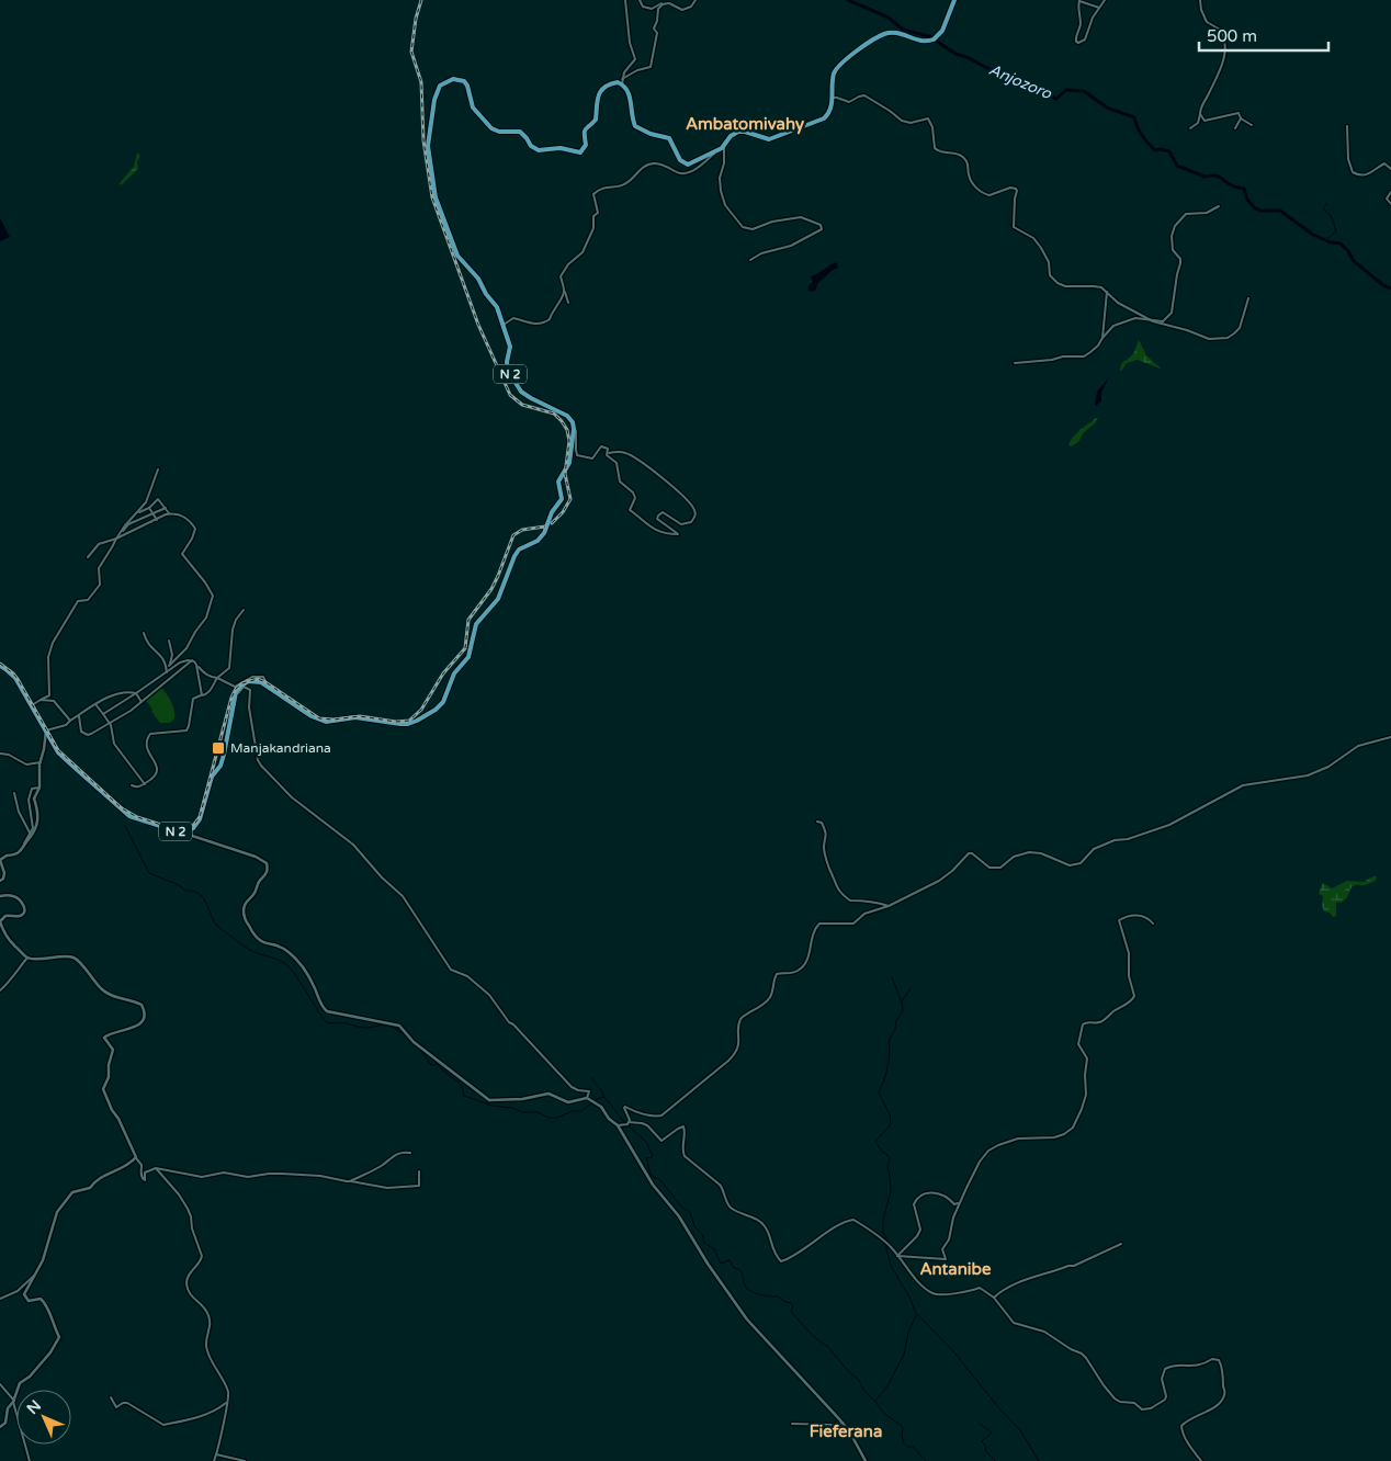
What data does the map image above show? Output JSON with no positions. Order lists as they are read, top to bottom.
{
  "streets": {
    "main road": ["N 2"]
  },
  "districts": ["Ambatomivahy", "Antanibe", "Fieferana"],
  "water": ["Anjozoro"],
  "places": {
    "transit": ["Manjakandriana"]
  },
  "scale_bar": "500 m",
  "north": "top left"
}
